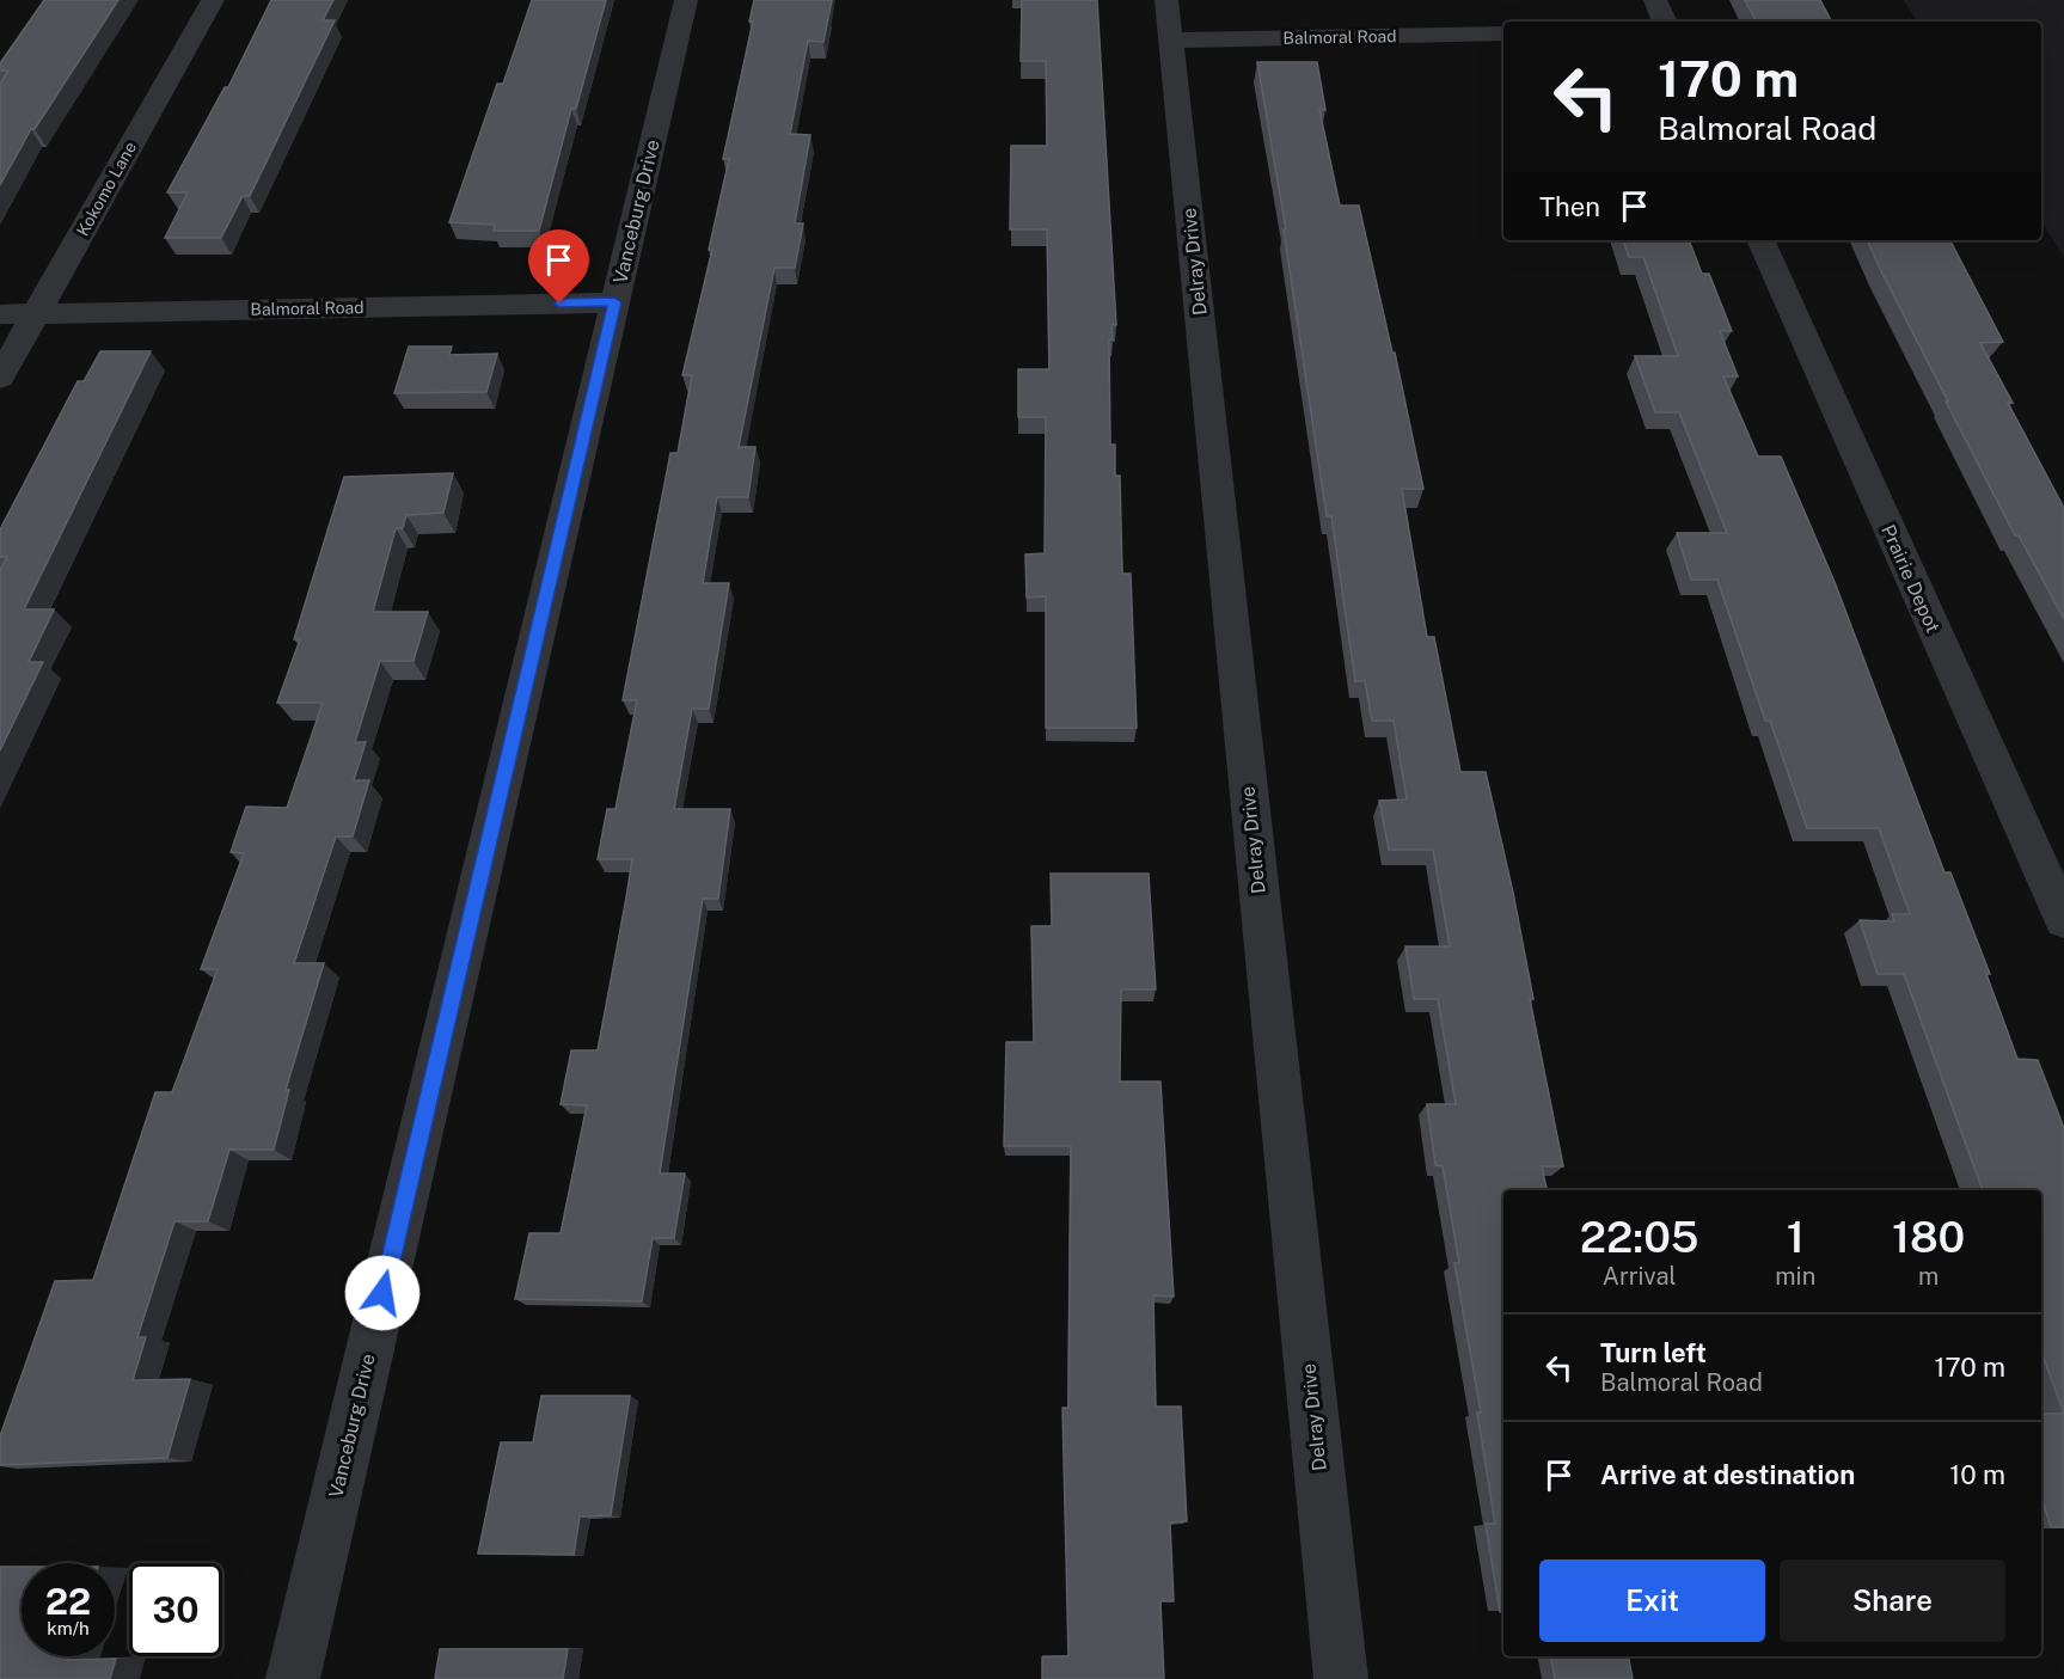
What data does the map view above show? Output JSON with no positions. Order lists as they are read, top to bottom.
{
  "streets": {
    "street": [
      "Balmoral Road",
      "Kokomo Lane",
      "Vanceburg Drive",
      "Delray Drive",
      "Prairie Depot"
    ]
  },
  "crossings": [
    ["Balmoral Road", "Kokomo Lane"],
    ["Balmoral Road", "Vanceburg Drive"],
    ["Balmoral Road", "Delray Drive"]
  ],
  "page": {
    "turn": ["170 m", "Balmoral Road"],
    "then": "Then",
    "eta": [
      "22:05",
      "Arrival",
      "1",
      "min",
      "180",
      "m"
    ],
    "list": [
      {
        "name": "Turn left",
        "note": "Balmoral Road",
        "value": "170 m"
      },
      {
        "name": "Arrive at destination",
        "value": "10 m"
      }
    ],
    "buttons": ["Exit", "Share"],
    "speed": "22 km/h",
    "limit": "30"
  }
}
